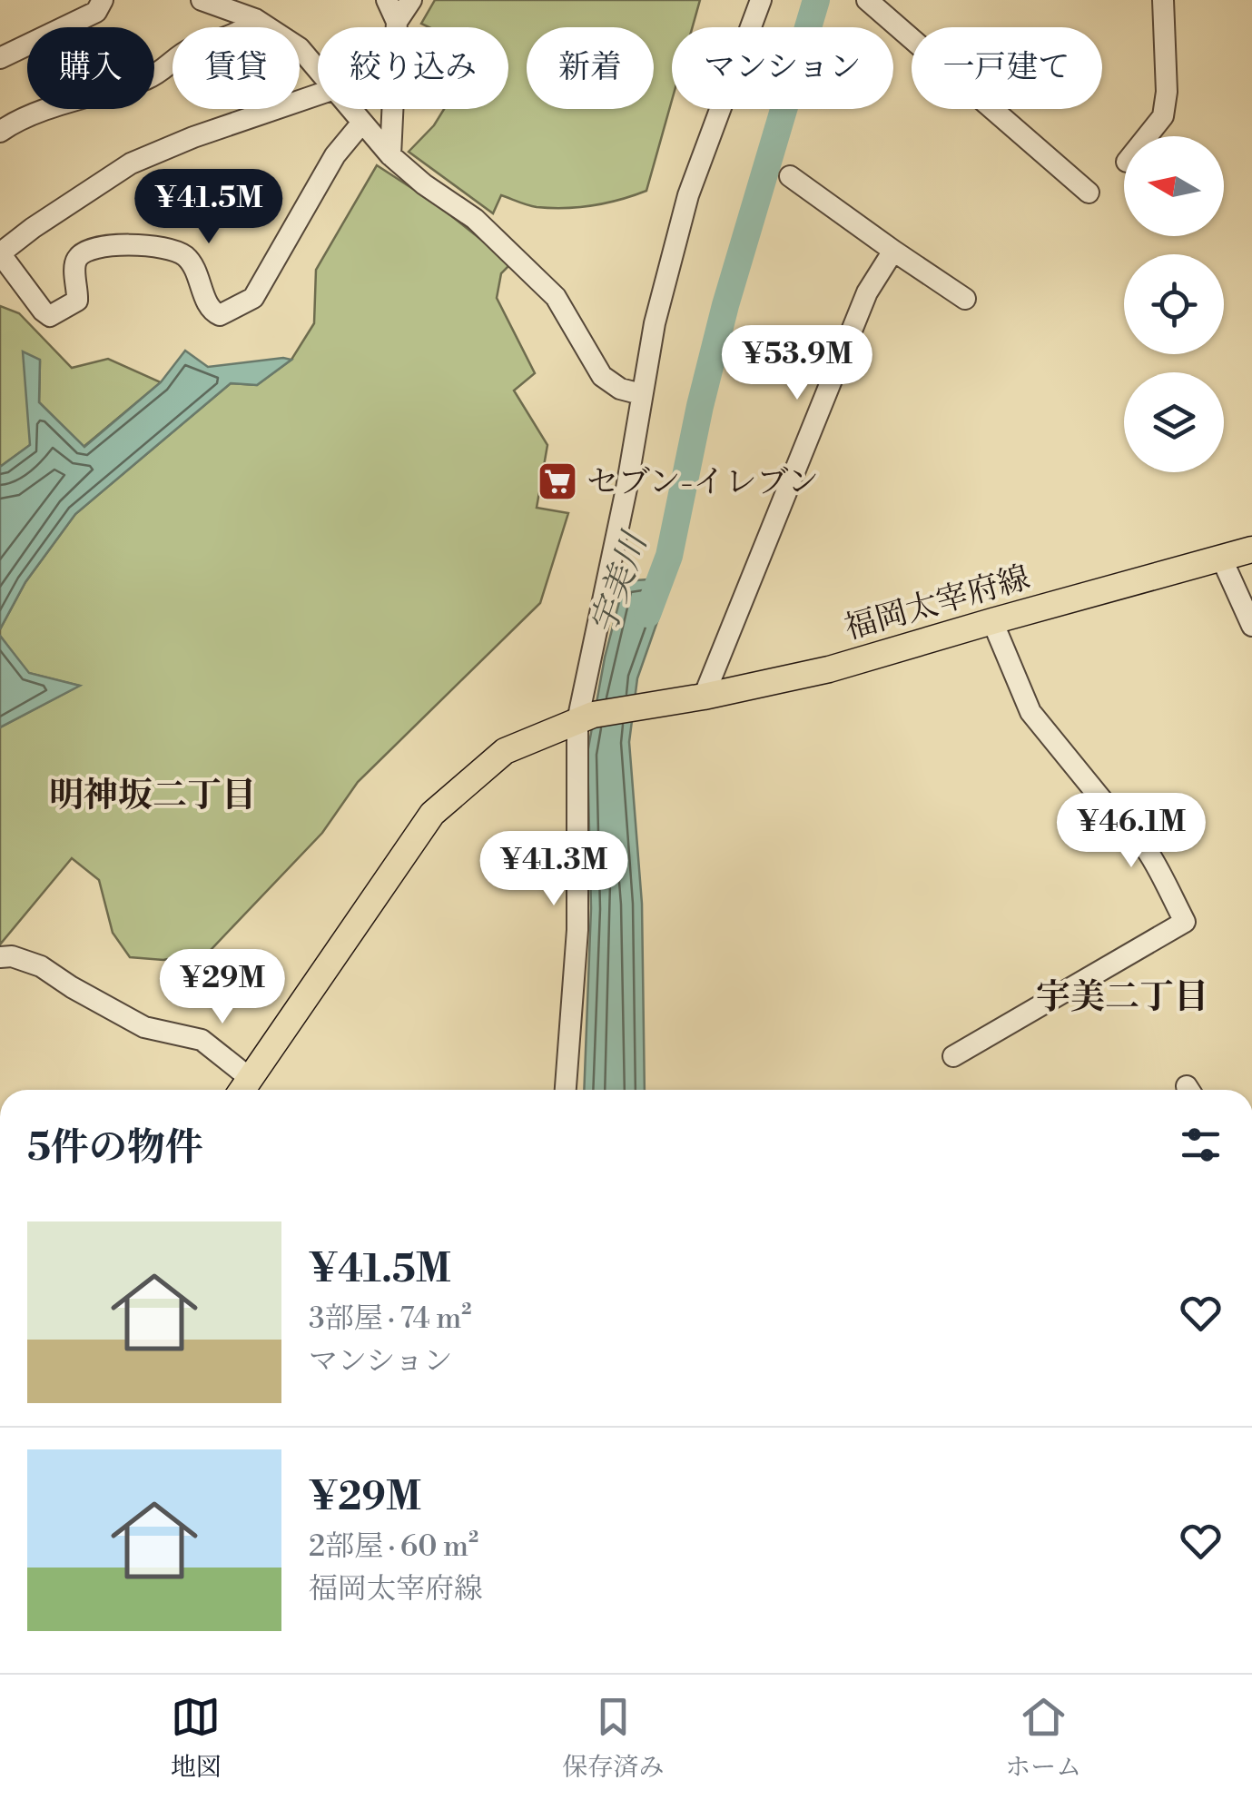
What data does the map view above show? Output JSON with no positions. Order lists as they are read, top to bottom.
{
  "streets": {
    "main road": ["福岡太宰府線"]
  },
  "districts": ["明神坂二丁目", "宇美二丁目"],
  "water": ["宇美川"],
  "places": {
    "supermarket": ["セブン-イレブン"]
  },
  "north": "left",
  "page": {
    "chip": [
      "購入",
      "賃貸",
      "絞り込み",
      "新着",
      "マンション",
      "一戸建て"
    ],
    "price": [
      "¥41.5M",
      "¥53.9M",
      "¥46.1M",
      "¥41.3M",
      "¥29M"
    ],
    "heading": "5件の物件",
    "list": [
      {
        "name": "¥41.5M",
        "note": "3部屋 · 74 m² · マンション"
      },
      {
        "name": "¥29M",
        "note": "2部屋 · 60 m² · 福岡太宰府線"
      }
    ],
    "tabs": ["地図", "保存済み", "ホーム"]
  }
}
